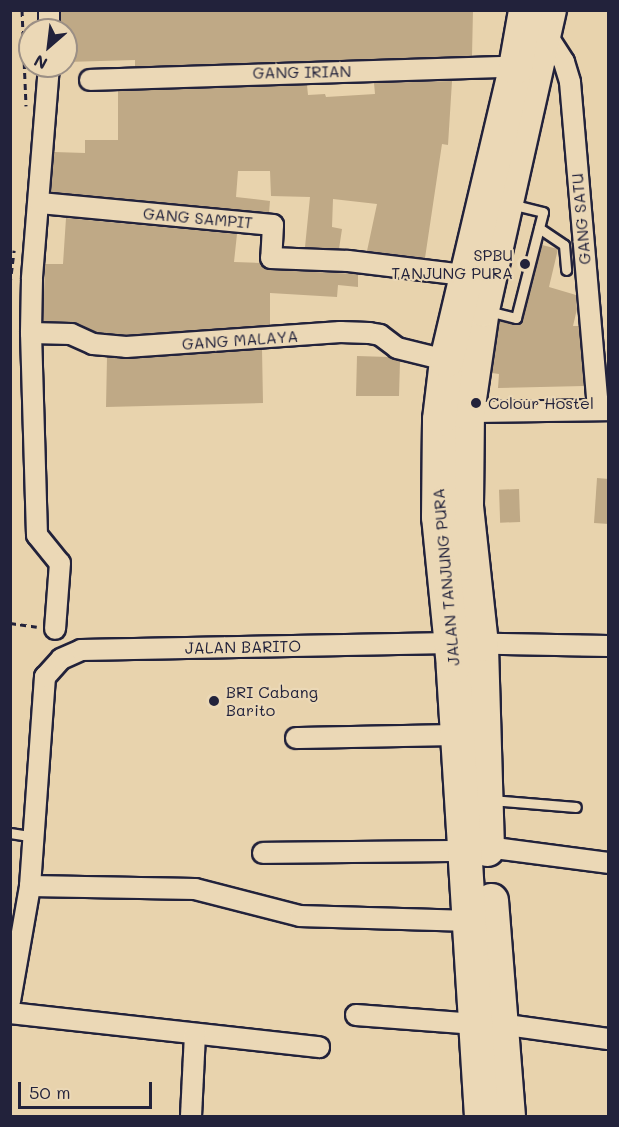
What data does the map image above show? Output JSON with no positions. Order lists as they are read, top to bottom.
{
  "streets": {
    "highway": ["JALAN TANJUNG PURA"],
    "street": [
      "GANG IRIAN",
      "GANG SAMPIT",
      "GANG SATU",
      "GANG MALAYA",
      "JALAN BARITO"
    ]
  },
  "crossings": [
    ["GANG IRIAN", "JALAN TANJUNG PURA"],
    ["GANG SAMPIT", "JALAN TANJUNG PURA"],
    ["GANG SATU", "JALAN TANJUNG PURA"],
    ["GANG MALAYA", "JALAN TANJUNG PURA"],
    ["JALAN TANJUNG PURA", "JALAN BARITO"]
  ],
  "places": ["SPBU TANJUNG PURA", "Colour Hostel", "BRI Cabang Barito"],
  "scale_bar": "50 m",
  "north": "bottom left"
}
